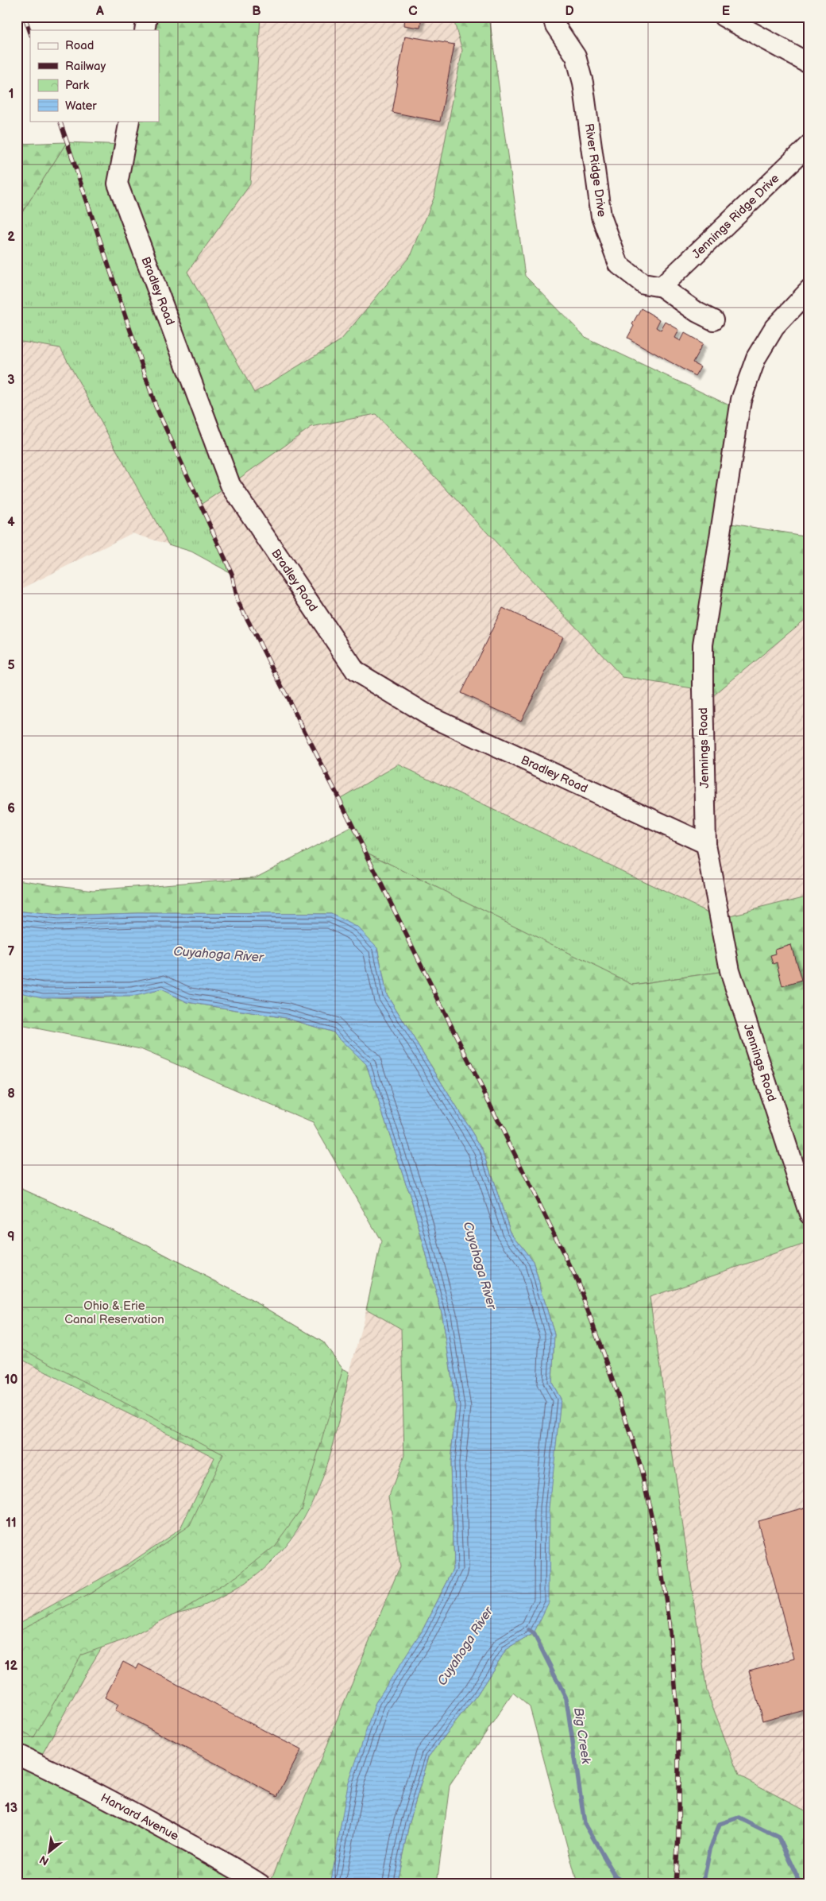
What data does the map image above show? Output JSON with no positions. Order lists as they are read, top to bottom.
{
  "streets": {
    "street": [
      "River Ridge Drive",
      "Jennings Ridge Drive",
      "Bradley Road",
      "Jennings Road",
      "Harvard Avenue"
    ]
  },
  "crossings": [
    ["River Ridge Drive", "Jennings Ridge Drive"],
    ["Bradley Road", "Jennings Road"]
  ],
  "water": ["Cuyahoga River", "Big Creek"],
  "parks": ["Ohio & Erie Canal Reservation"],
  "legend": [
    "Road",
    "Railway",
    "Park",
    "Water"
  ],
  "north": "bottom left",
  "grid": {
    "columns": [
      "A",
      "B",
      "C",
      "D",
      "E"
    ],
    "rows": [
      "1",
      "2",
      "3",
      "4",
      "5",
      "6",
      "7",
      "8",
      "9",
      "10",
      "11",
      "12",
      "13"
    ]
  }
}
